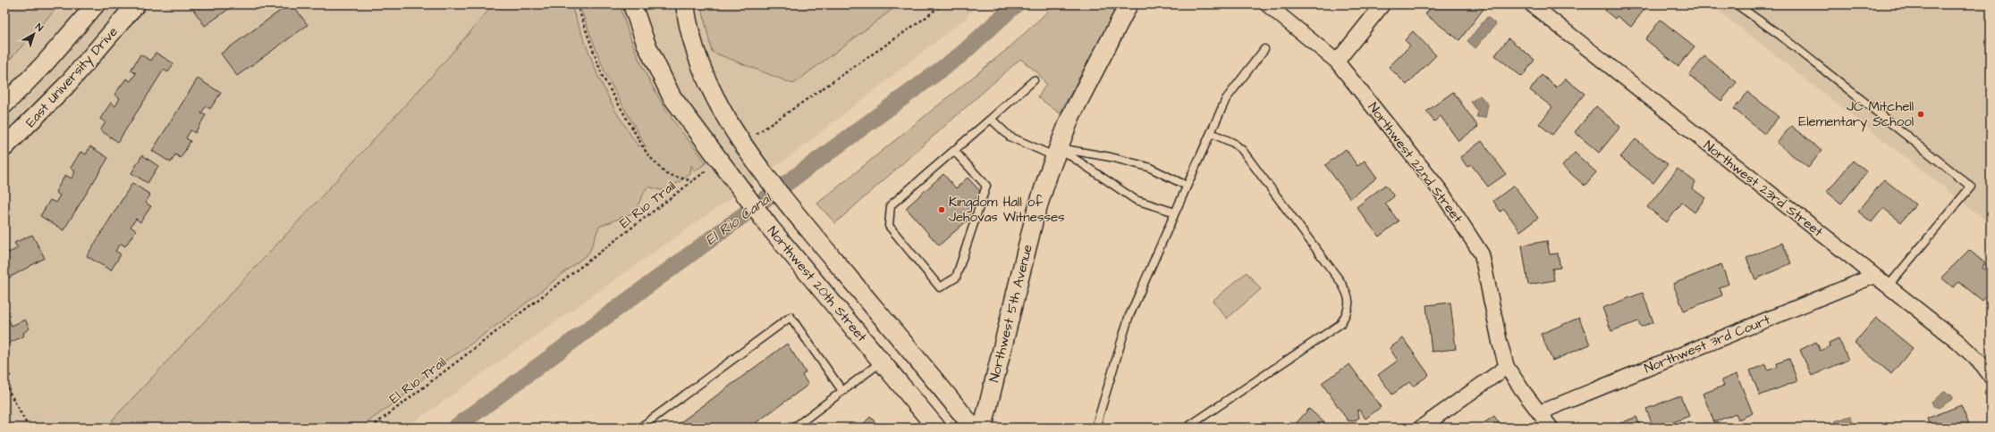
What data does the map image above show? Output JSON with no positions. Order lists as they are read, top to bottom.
{
  "streets": {
    "street": [
      "East University Drive",
      "Northwest 22nd Street",
      "Northwest 23rd Street",
      "Northwest 20th Street",
      "Northwest 5th Avenue",
      "Northwest 3rd Court"
    ],
    "path": ["El Rio Trail"]
  },
  "crossings": [
    ["Northwest 22nd Street", "Northwest 3rd Court"],
    ["Northwest 23rd Street", "Northwest 3rd Court"],
    ["El Rio Trail", "Northwest 20th Street"]
  ],
  "water": ["El Rio Canal"],
  "places": ["JC Mitchell Elementary School", "Kingdom Hall of Jehovas Witnesses"],
  "north": "top right"
}
